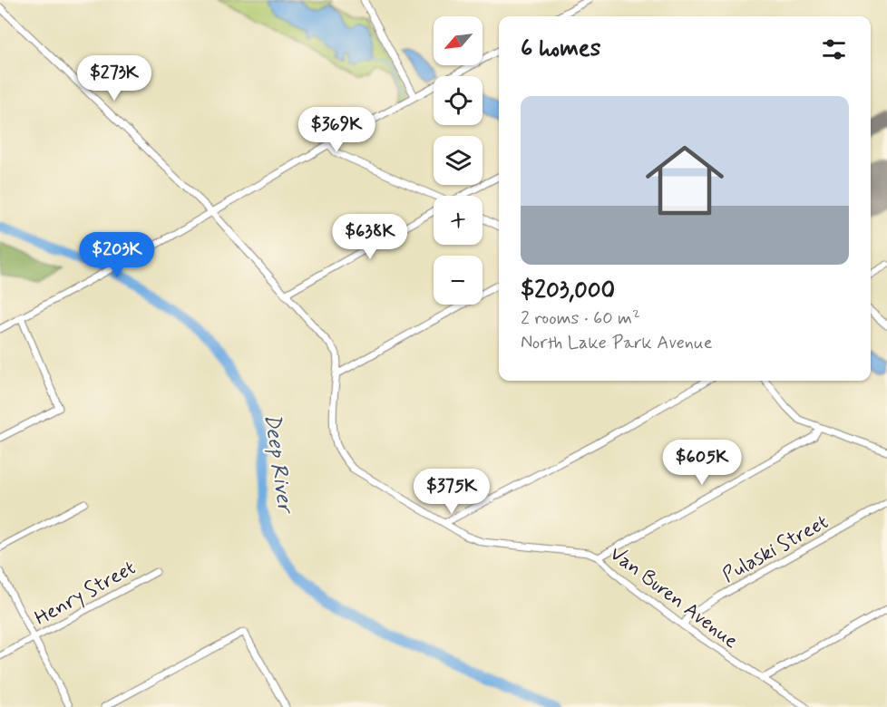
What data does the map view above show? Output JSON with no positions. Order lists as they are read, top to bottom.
{
  "streets": {
    "street": ["Pulaski Street", "Henry Street", "Van Buren Avenue"]
  },
  "crossings": [
    ["Pulaski Street", "Van Buren Avenue"]
  ],
  "water": ["Deep River"],
  "north": "bottom left",
  "page": {
    "map_buttons": ["+", "−"],
    "heading": "6 homes",
    "price": [
      "$273K",
      "$369K",
      "$638K",
      "$203K",
      "$605K",
      "$375K"
    ],
    "list": [
      {
        "name": "$203,000",
        "note": "2 rooms · 60 m² · North Lake Park Avenue"
      }
    ]
  }
}
